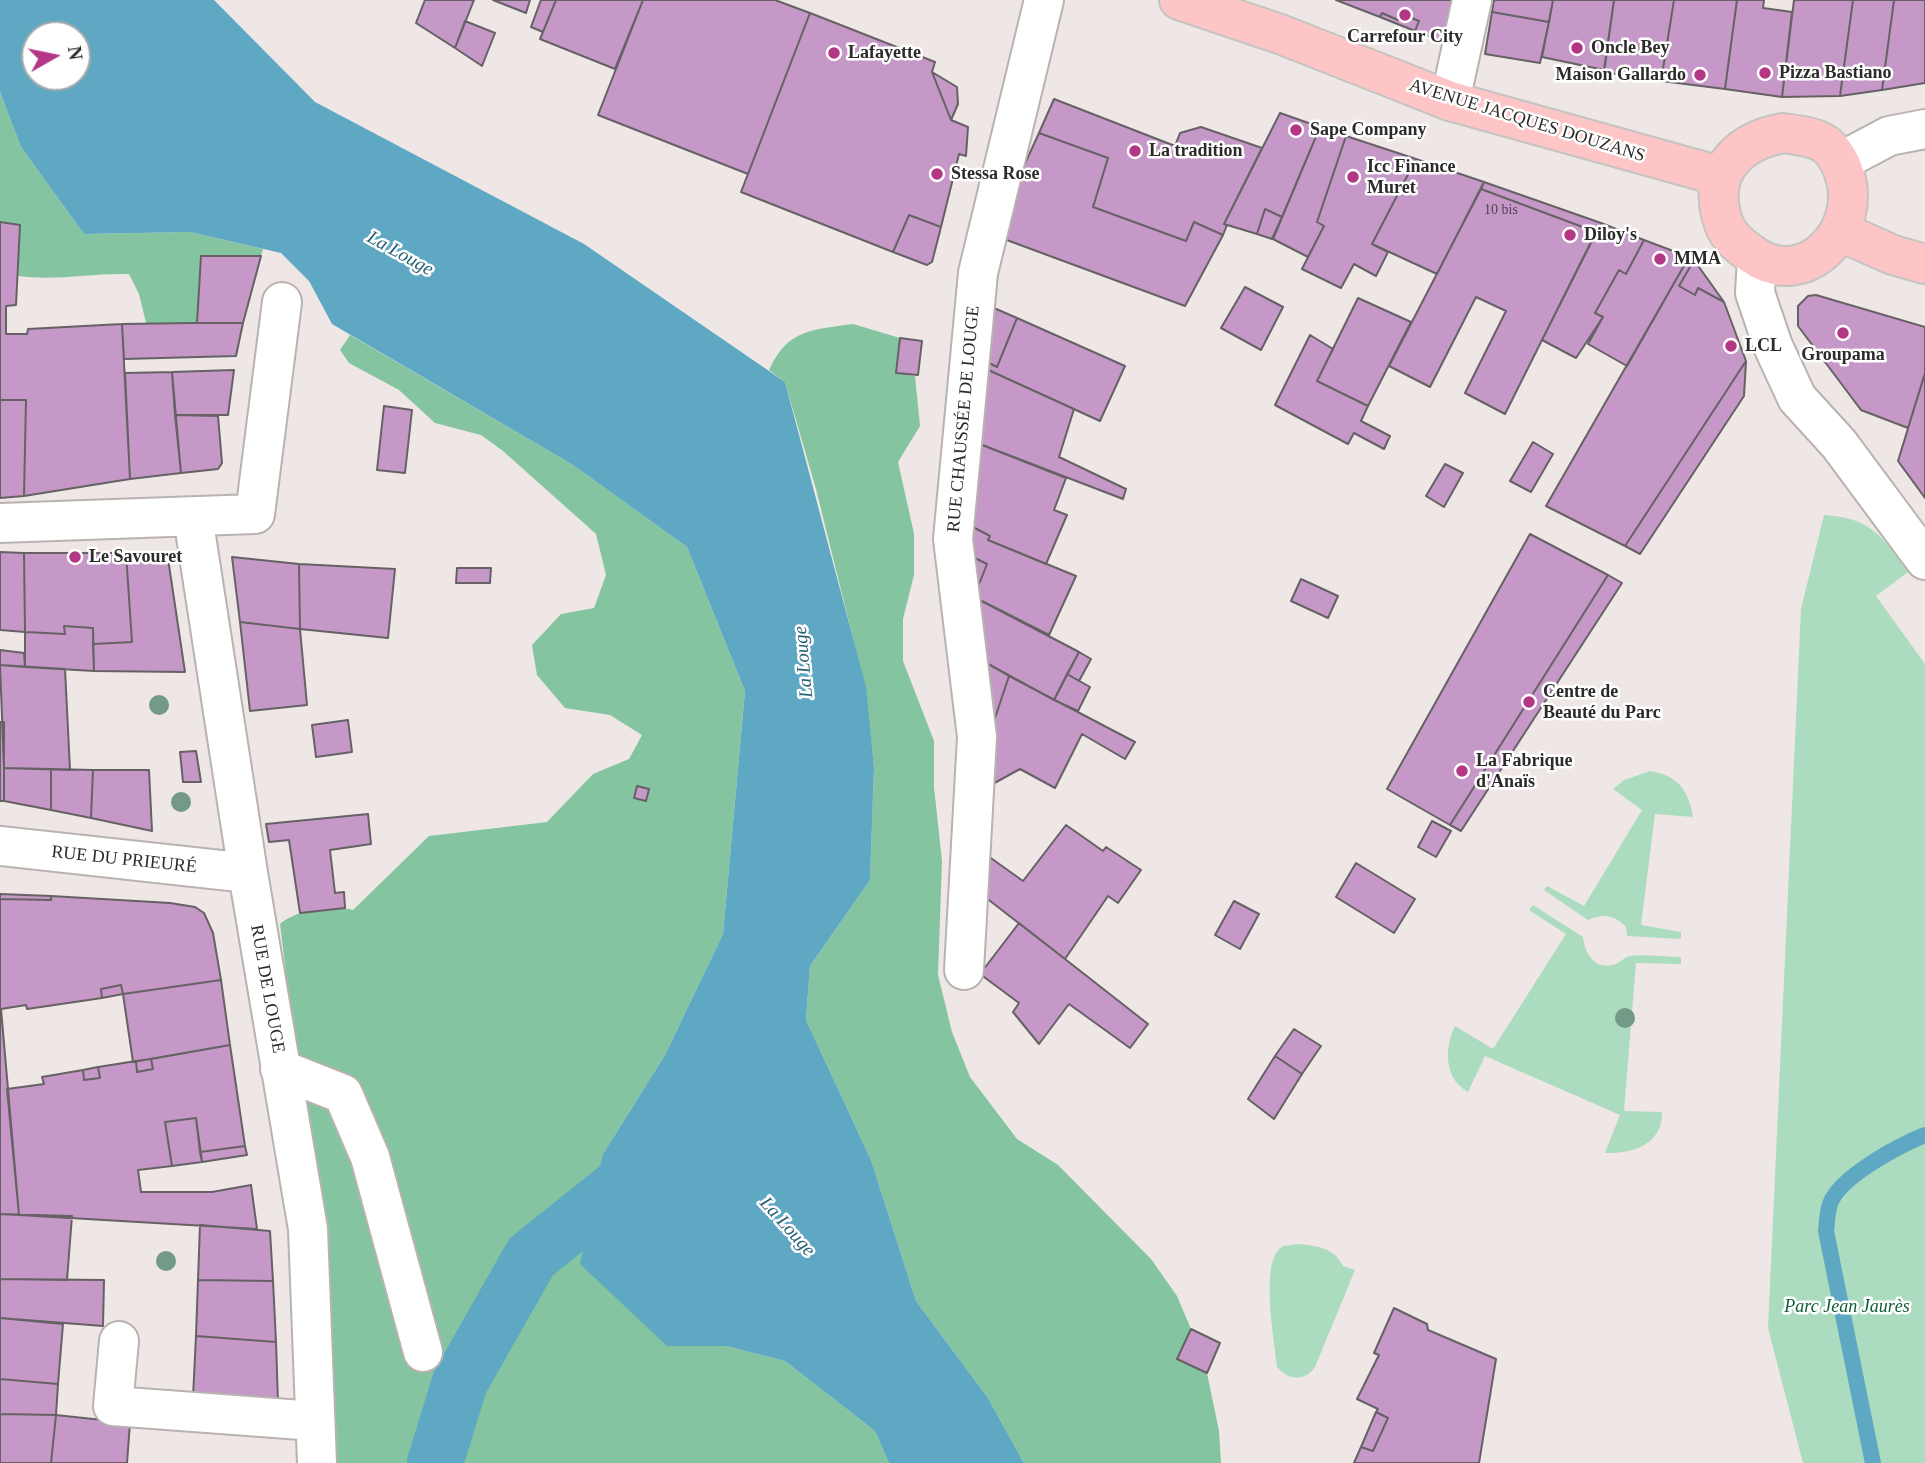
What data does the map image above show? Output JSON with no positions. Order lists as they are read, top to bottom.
{
  "streets": {
    "main road": ["AVENUE JACQUES DOUZANS"],
    "street": ["RUE CHAUSSÉE DE LOUGE", "RUE DU PRIEURÉ", "RUE DE LOUGE"]
  },
  "crossings": [
    ["RUE DU PRIEURÉ", "RUE DE LOUGE"]
  ],
  "water": ["La Louge"],
  "parks": ["Parc Jean Jaurès"],
  "places": [
    "Carrefour City",
    "Oncle Bey",
    "Lafayette",
    "Pizza Bastiano",
    "Maison Gallardo",
    "Sape Company",
    "La tradition",
    "Stessa Rose",
    "Icc Finance Muret",
    "Diloy's",
    "MMA",
    "Groupama",
    "LCL",
    "Le Savouret",
    "Centre de Beauté du Parc",
    "La Fabrique d'Anaïs"
  ],
  "house_numbers": ["10 bis"],
  "north": "right"
}
